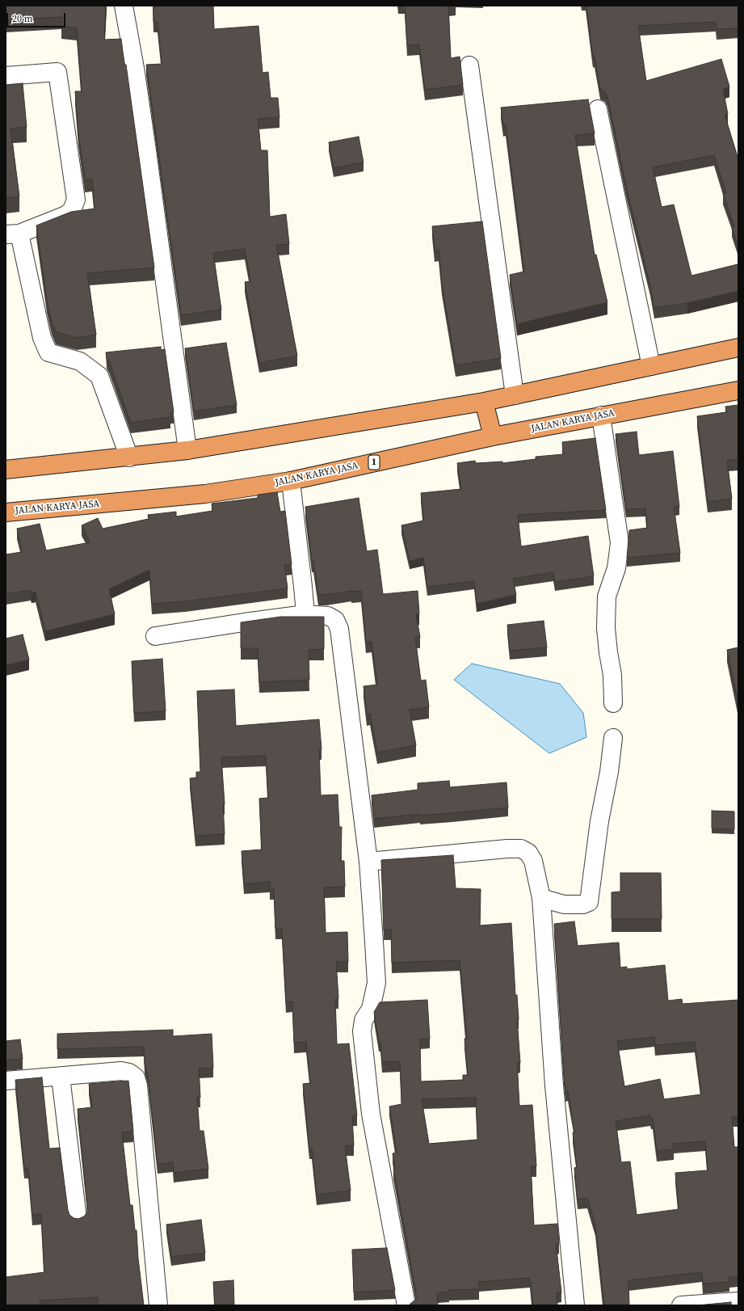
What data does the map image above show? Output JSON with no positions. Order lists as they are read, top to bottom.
{
  "streets": {
    "highway": ["JALAN KARYA JASA", "1"]
  },
  "scale_bar": "20 m"
}
